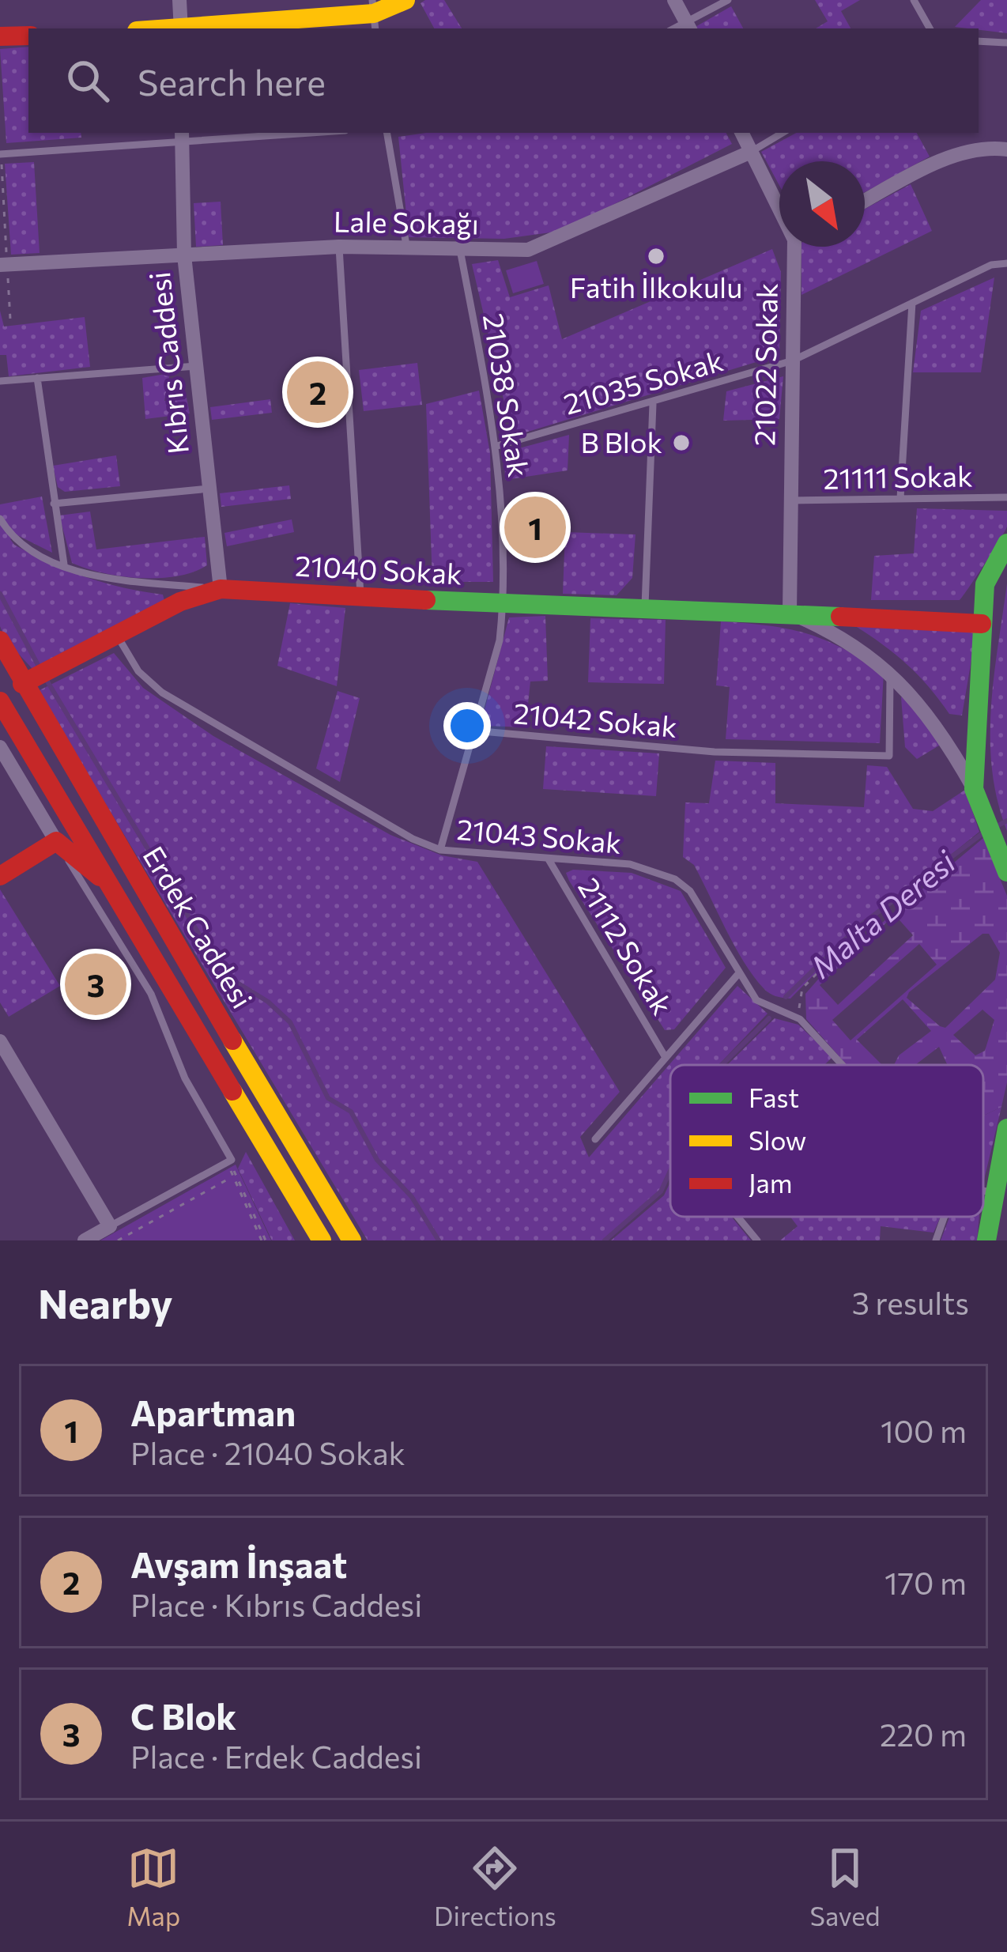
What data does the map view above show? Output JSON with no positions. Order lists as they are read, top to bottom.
{
  "streets": {
    "main road": ["21040 Sokak", "Erdek Caddesi"],
    "street": ["Lale Sokağı", "Kıbrıs Caddesi", "21022 Sokak"],
    "lane": [
      "21035 Sokak",
      "21038 Sokak",
      "21111 Sokak",
      "21042 Sokak",
      "21043 Sokak",
      "21112 Sokak"
    ]
  },
  "crossings": [
    ["Lale Sokağı", "Kıbrıs Caddesi"],
    ["Lale Sokağı", "21022 Sokak"],
    ["Lale Sokağı", "21038 Sokak"],
    ["Kıbrıs Caddesi", "21040 Sokak"],
    ["21022 Sokak", "21035 Sokak"],
    ["21022 Sokak", "21111 Sokak"],
    ["21022 Sokak", "21040 Sokak"],
    ["21035 Sokak", "21038 Sokak"],
    ["21038 Sokak", "21040 Sokak"],
    ["21038 Sokak", "21042 Sokak"],
    ["21038 Sokak", "21043 Sokak"],
    ["21040 Sokak", "21043 Sokak"],
    ["21040 Sokak", "Erdek Caddesi"],
    ["21043 Sokak", "21112 Sokak"]
  ],
  "water": ["Malta Deresi"],
  "places": ["Fatih İlkokulu", "B Blok"],
  "legend": ["Fast", "Slow", "Jam"],
  "north": "bottom right",
  "page": {
    "search": "Search here",
    "pins": ["2", "1", "3"],
    "heading": ["Nearby", "3 results"],
    "list": [
      {
        "mark": "1",
        "name": "Apartman",
        "note": "Place · 21040 Sokak",
        "value": "100 m"
      },
      {
        "mark": "2",
        "name": "Avşam İnşaat",
        "note": "Place · Kıbrıs Caddesi",
        "value": "170 m"
      },
      {
        "mark": "3",
        "name": "C Blok",
        "note": "Place · Erdek Caddesi",
        "value": "220 m"
      }
    ],
    "nav": ["Map", "Directions", "Saved"]
  }
}
